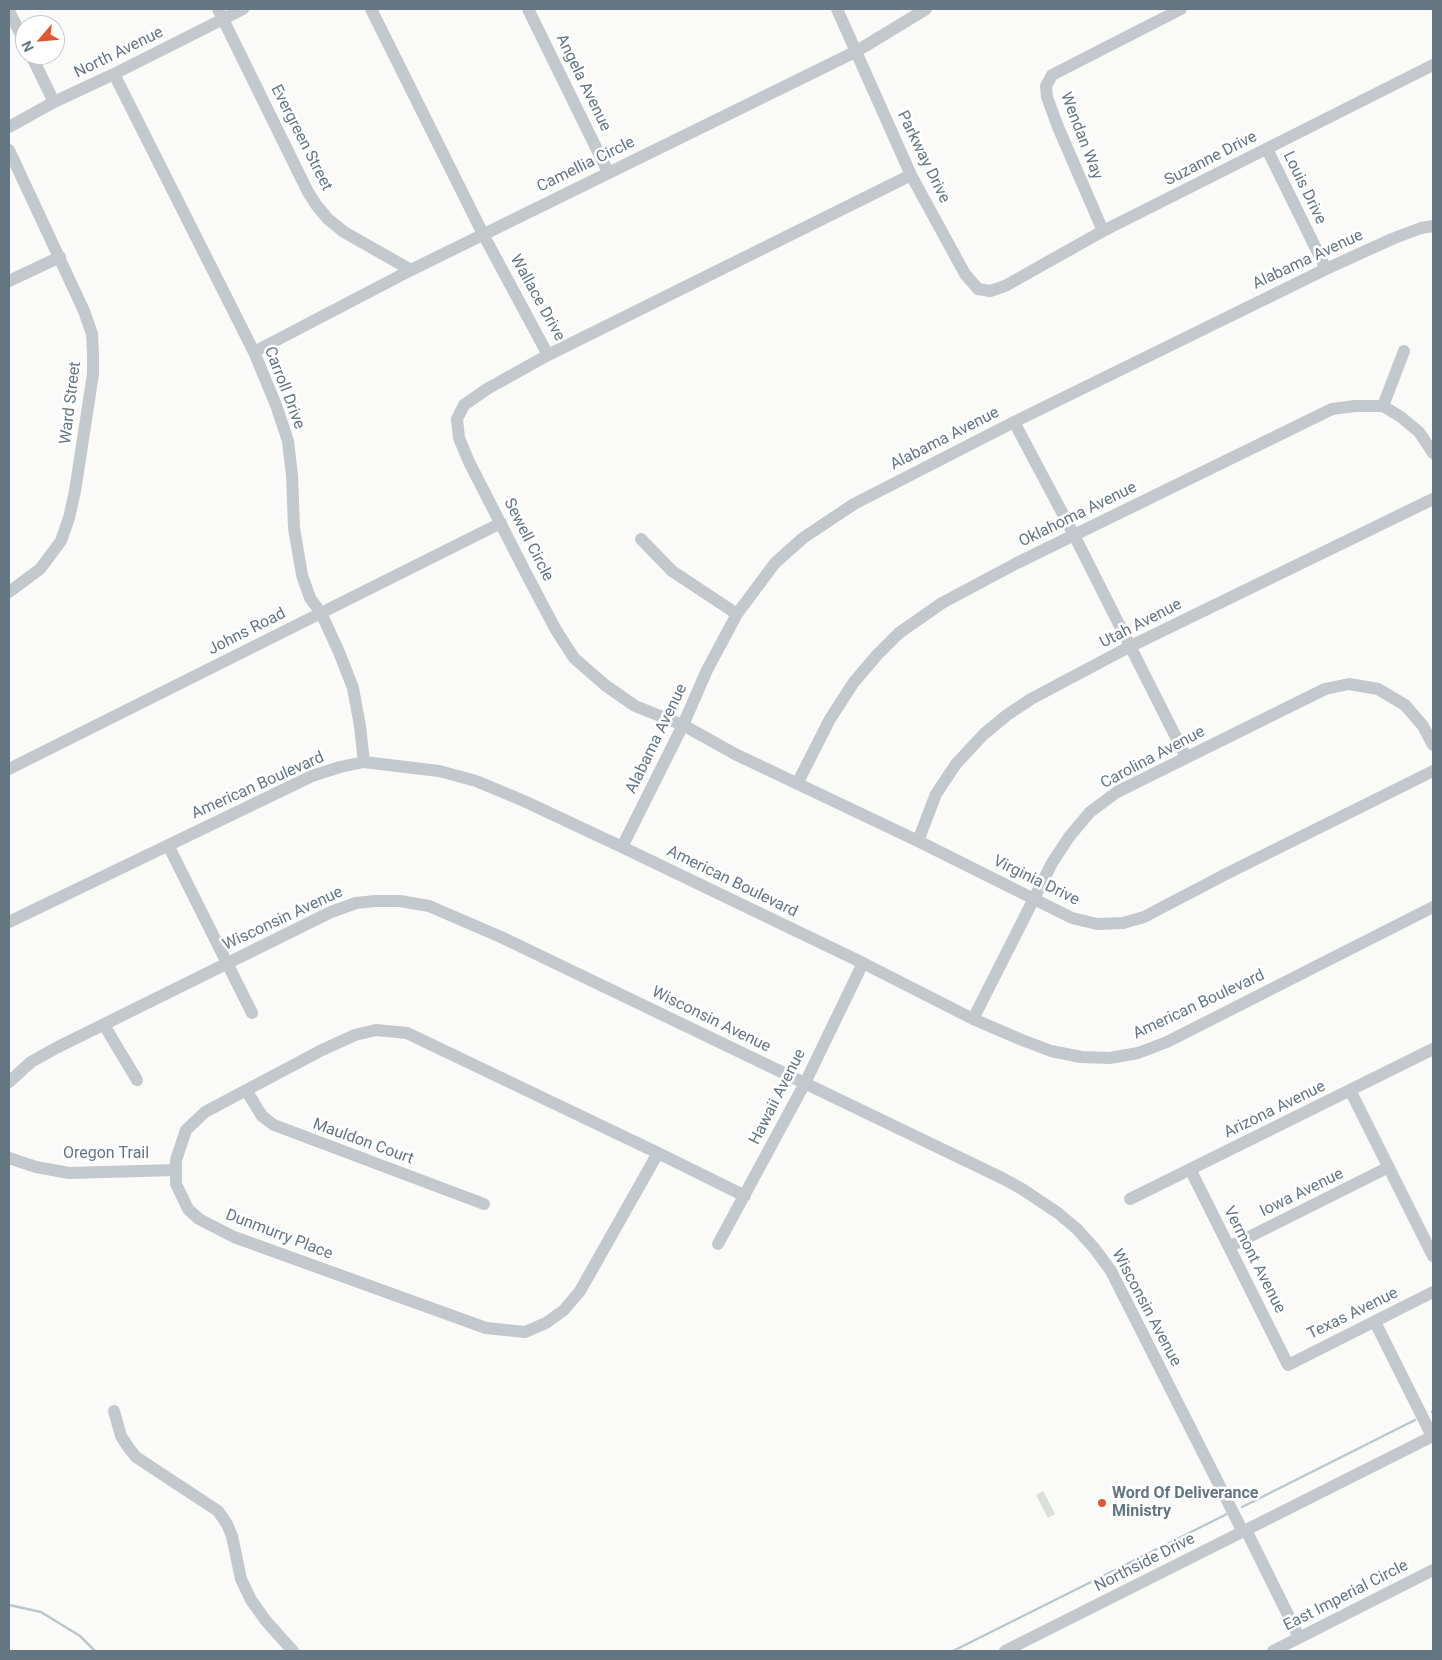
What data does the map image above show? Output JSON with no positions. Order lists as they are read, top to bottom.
{
  "streets": {
    "street": [
      "North Avenue",
      "Angela Avenue",
      "Wendan Way",
      "Evergreen Street",
      "Parkway Drive",
      "Suzanne Drive",
      "Camellia Circle",
      "Louis Drive",
      "Alabama Avenue",
      "Wallace Drive",
      "Carroll Drive",
      "Ward Street",
      "Oklahoma Avenue",
      "Sewell Circle",
      "Utah Avenue",
      "Johns Road",
      "Carolina Avenue",
      "American Boulevard",
      "Virginia Drive",
      "Wisconsin Avenue",
      "Hawaii Avenue",
      "Arizona Avenue",
      "Mauldon Court",
      "Oregon Trail",
      "Iowa Avenue",
      "Dunmurry Place",
      "Vermont Avenue",
      "Texas Avenue",
      "Northside Drive",
      "East Imperial Circle"
    ]
  },
  "crossings": [
    ["North Avenue", "Evergreen Street"],
    ["North Avenue", "Carroll Drive"],
    ["Angela Avenue", "Camellia Circle"],
    ["Wendan Way", "Suzanne Drive"],
    ["Parkway Drive", "Suzanne Drive"],
    ["Parkway Drive", "Camellia Circle"],
    ["Parkway Drive", "Wallace Drive"],
    ["Suzanne Drive", "Louis Drive"],
    ["Camellia Circle", "Wallace Drive"],
    ["Louis Drive", "Alabama Avenue"],
    ["Alabama Avenue", "Sewell Circle"],
    ["Alabama Avenue", "American Boulevard"],
    ["Alabama Avenue", "Virginia Drive"],
    ["Wallace Drive", "Sewell Circle"],
    ["Carroll Drive", "Johns Road"],
    ["Carroll Drive", "American Boulevard"],
    ["Oklahoma Avenue", "Virginia Drive"],
    ["Sewell Circle", "Johns Road"],
    ["Sewell Circle", "Virginia Drive"],
    ["Utah Avenue", "Virginia Drive"],
    ["Carolina Avenue", "American Boulevard"],
    ["Carolina Avenue", "Virginia Drive"],
    ["American Boulevard", "Hawaii Avenue"],
    ["Wisconsin Avenue", "Hawaii Avenue"],
    ["Wisconsin Avenue", "Northside Drive"],
    ["Wisconsin Avenue", "East Imperial Circle"],
    ["Hawaii Avenue", "Dunmurry Place"],
    ["Arizona Avenue", "Vermont Avenue"],
    ["Mauldon Court", "Dunmurry Place"],
    ["Oregon Trail", "Dunmurry Place"],
    ["Iowa Avenue", "Vermont Avenue"],
    ["Vermont Avenue", "Texas Avenue"]
  ],
  "places": ["Word Of Deliverance Ministry"],
  "north": "bottom left"
}
